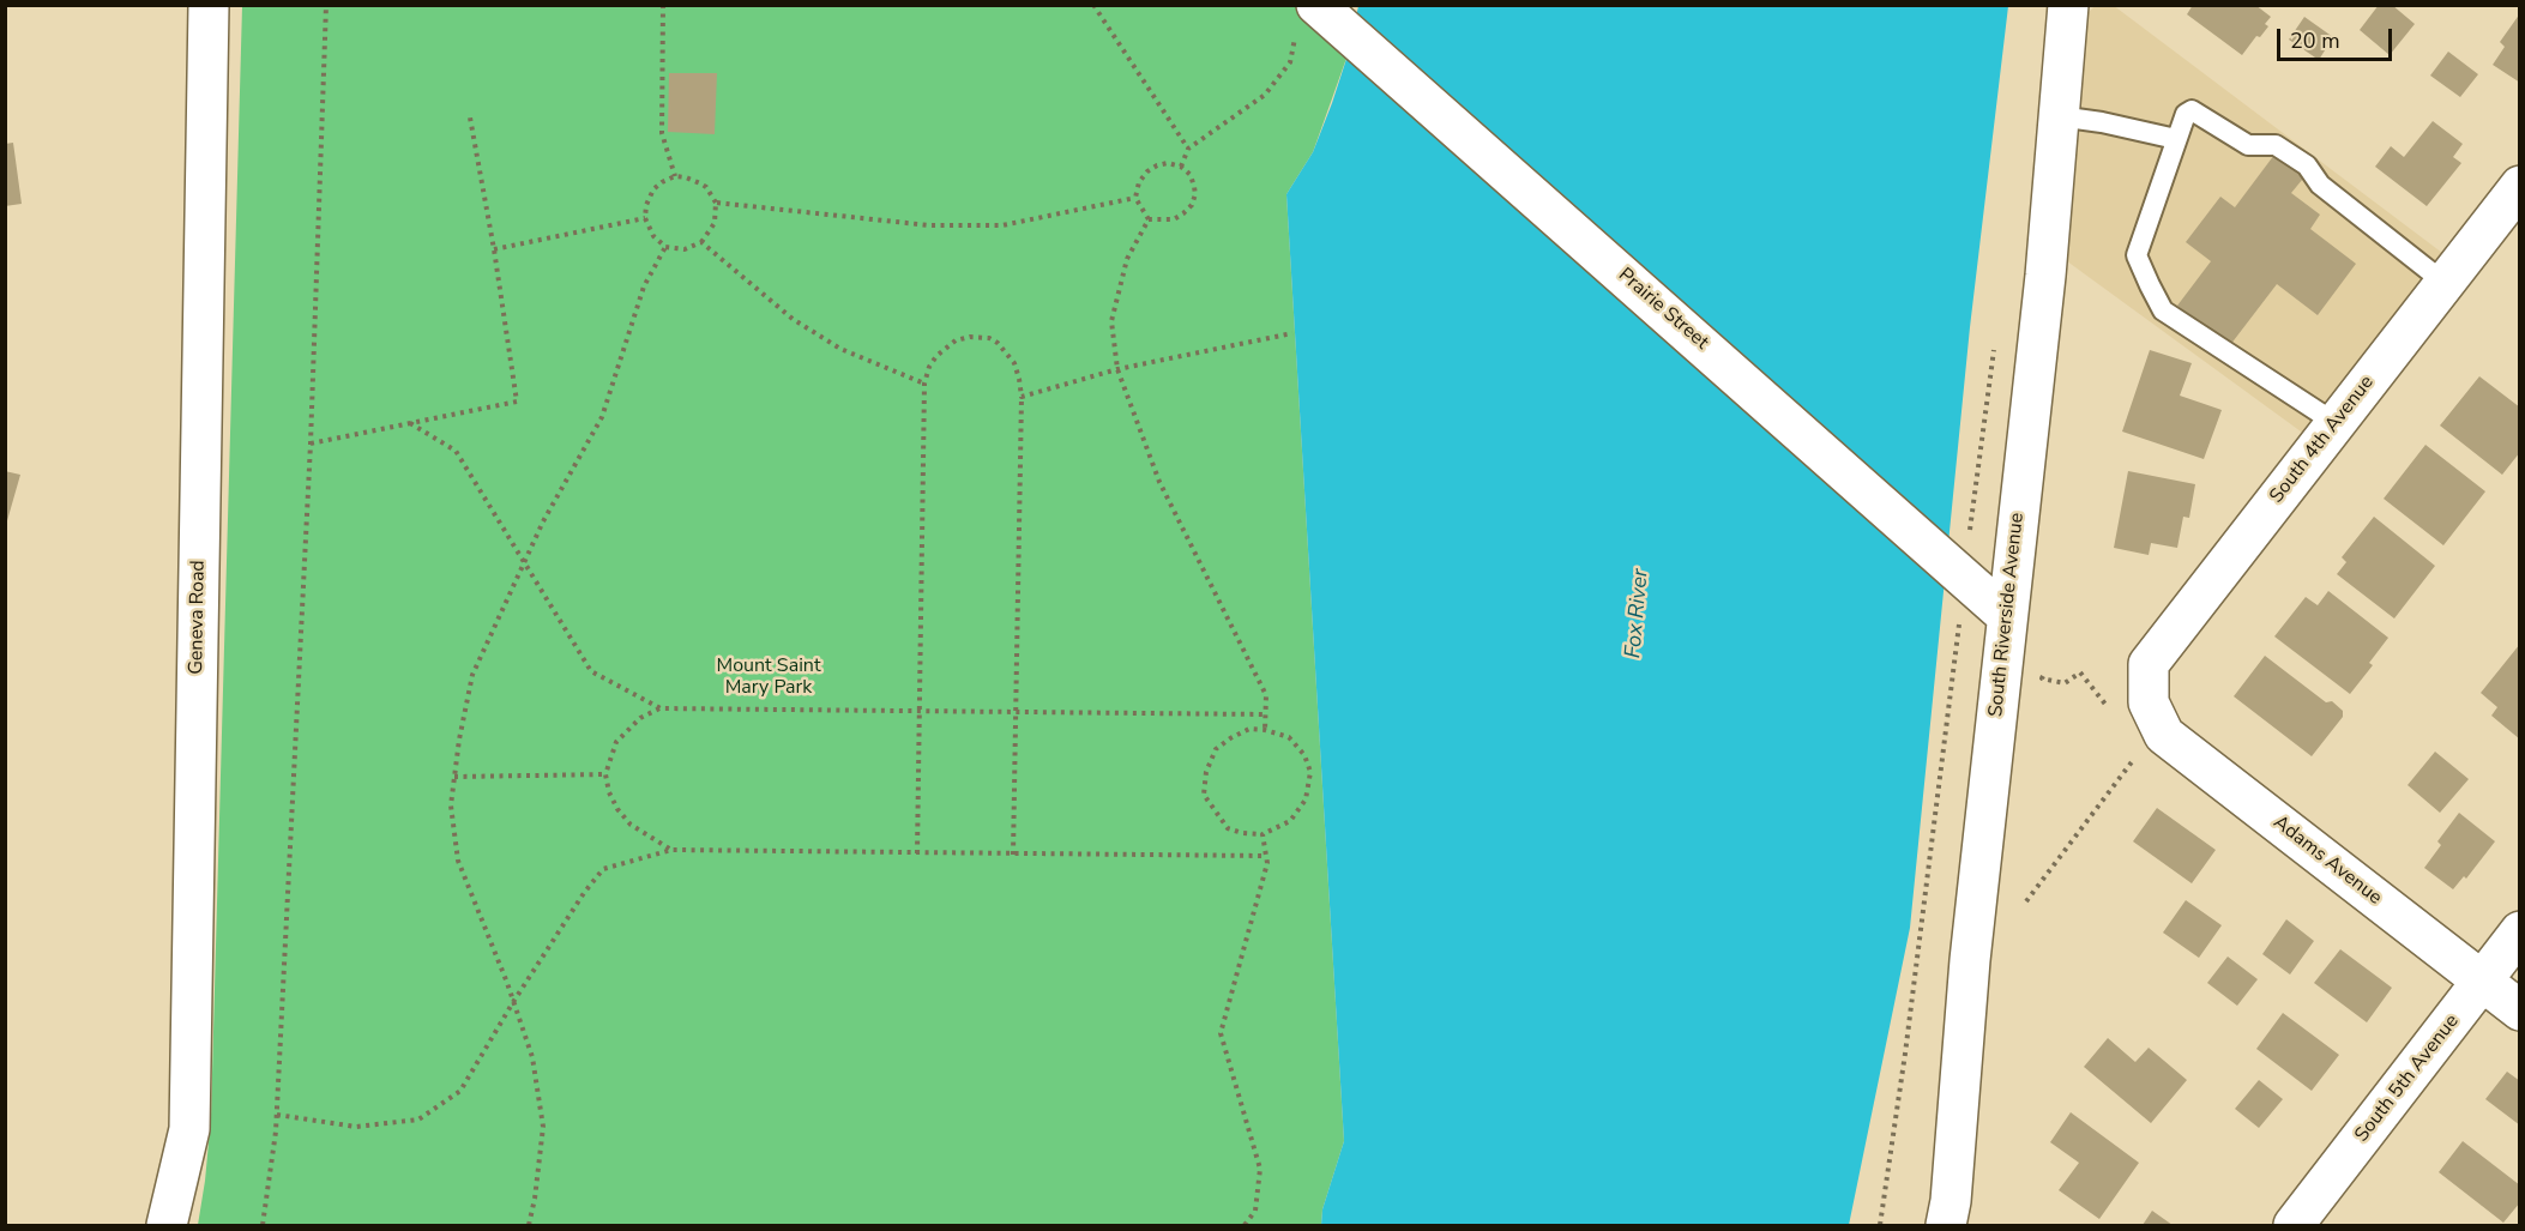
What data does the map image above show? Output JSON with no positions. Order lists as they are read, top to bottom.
{
  "streets": {
    "street": [
      "Prairie Street",
      "South 4th Avenue",
      "South Riverside Avenue",
      "Geneva Road",
      "Adams Avenue",
      "South 5th Avenue"
    ]
  },
  "crossings": [
    ["Prairie Street", "South Riverside Avenue"],
    ["South 4th Avenue", "Adams Avenue"],
    ["Adams Avenue", "South 5th Avenue"]
  ],
  "water": ["Fox River"],
  "parks": ["Mount Saint Mary Park"],
  "scale_bar": "20 m"
}
